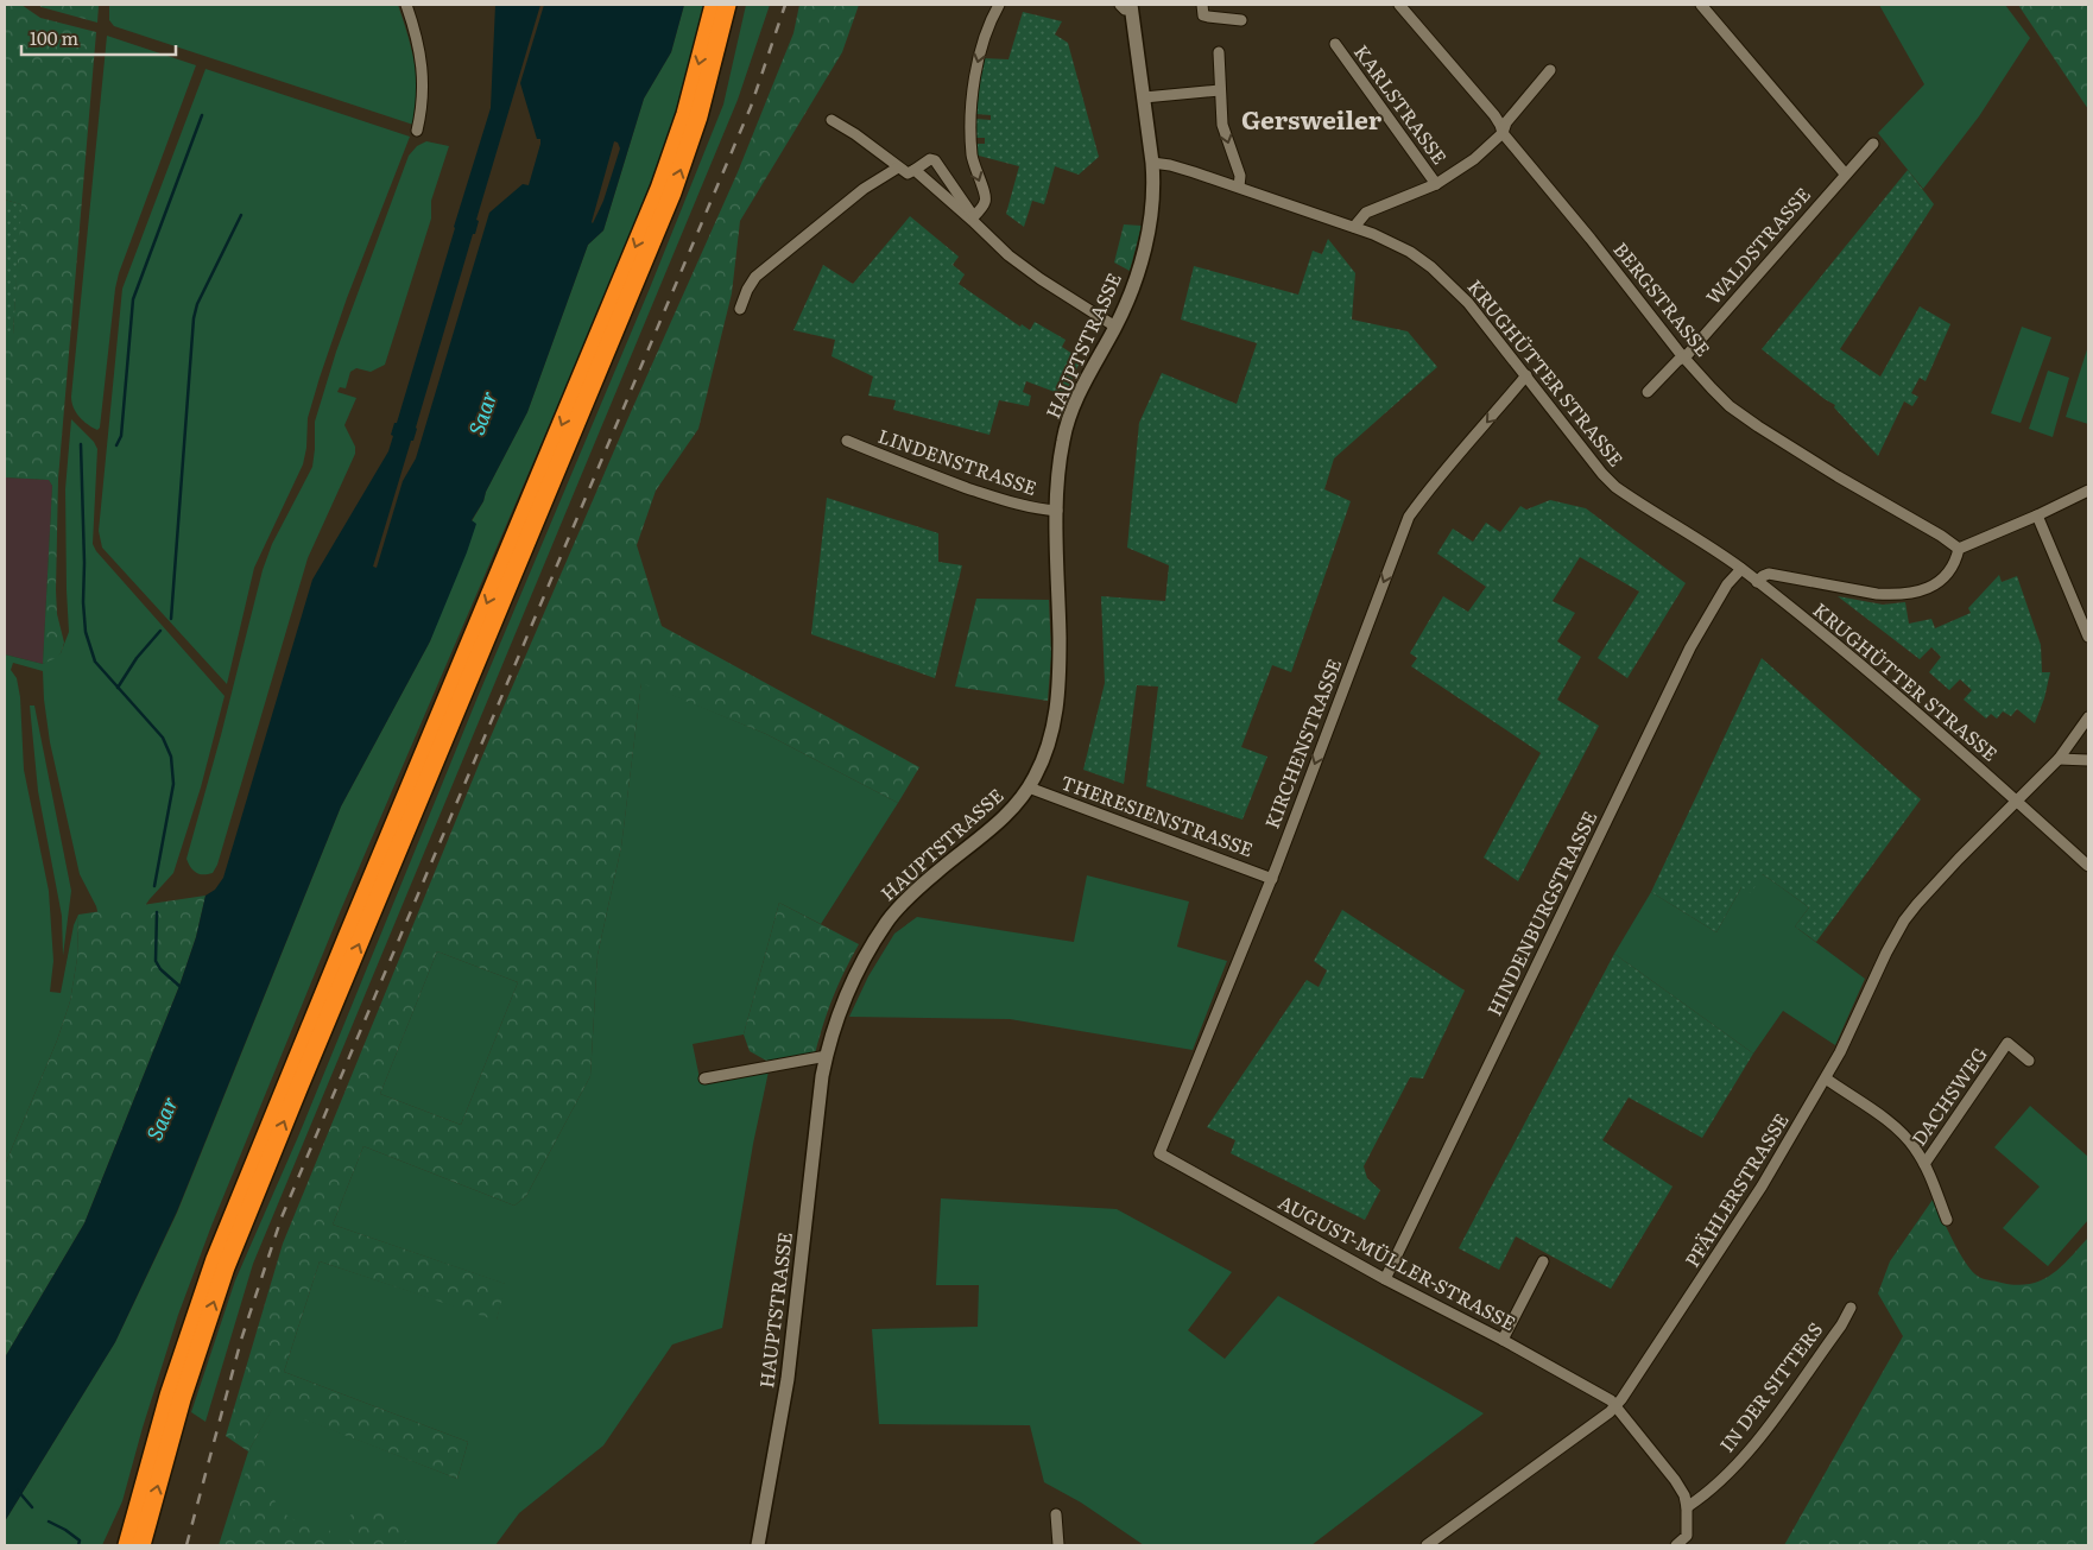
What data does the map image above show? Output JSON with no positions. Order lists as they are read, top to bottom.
{
  "streets": {
    "main road": ["HAUPTSTRASSE"],
    "street": [
      "KARLSTRASSE",
      "WALDSTRASSE",
      "BERGSTRASSE",
      "KRUGHÜTTER STRASSE",
      "LINDENSTRASSE",
      "KIRCHENSTRASSE",
      "THERESIENSTRASSE",
      "HINDENBURGSTRASSE",
      "DACHSWEG",
      "PFÄHLERSTRASSE",
      "AUGUST-MÜLLER-STRASSE",
      "IN DER SITTERS"
    ]
  },
  "crossings": [
    ["WALDSTRASSE", "BERGSTRASSE"],
    ["HAUPTSTRASSE", "KRUGHÜTTER STRASSE"],
    ["HAUPTSTRASSE", "LINDENSTRASSE"],
    ["HAUPTSTRASSE", "THERESIENSTRASSE"],
    ["KRUGHÜTTER STRASSE", "KIRCHENSTRASSE"],
    ["KRUGHÜTTER STRASSE", "HINDENBURGSTRASSE"],
    ["KRUGHÜTTER STRASSE", "PFÄHLERSTRASSE"],
    ["KIRCHENSTRASSE", "THERESIENSTRASSE"],
    ["KIRCHENSTRASSE", "AUGUST-MÜLLER-STRASSE"],
    ["HINDENBURGSTRASSE", "AUGUST-MÜLLER-STRASSE"],
    ["DACHSWEG", "PFÄHLERSTRASSE"],
    ["PFÄHLERSTRASSE", "AUGUST-MÜLLER-STRASSE"]
  ],
  "one_way": ["KIRCHENSTRASSE"],
  "districts": ["Gersweiler"],
  "water": ["Saar"],
  "scale_bar": "100 m"
}
